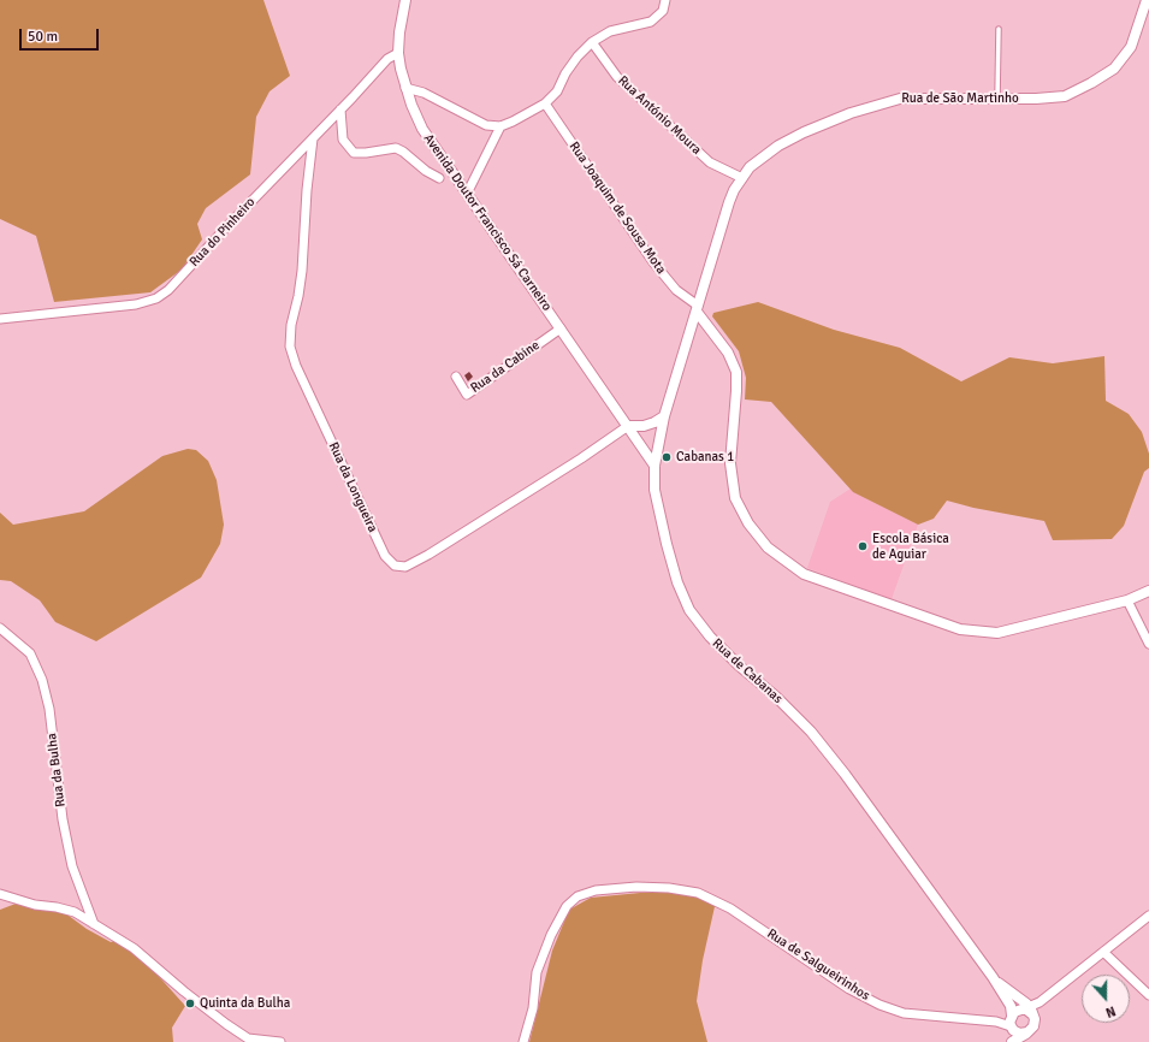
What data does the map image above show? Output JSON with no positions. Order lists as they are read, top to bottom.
{
  "streets": {
    "street": [
      "Rua de São Martinho",
      "Rua António Moura",
      "Rua Joaquim de Sousa Mota",
      "Avenida Doutor Francisco Sá Carneiro",
      "Rua do Pinheiro",
      "Rua da Cabine",
      "Rua da Longueira",
      "Rua de Cabanas",
      "Rua da Bulha",
      "Rua de Salgueirinhos"
    ]
  },
  "crossings": [
    ["Rua de São Martinho", "Rua António Moura"],
    ["Rua de São Martinho", "Rua Joaquim de Sousa Mota"],
    ["Rua de São Martinho", "Rua de Cabanas"],
    ["Rua Joaquim de Sousa Mota", "Rua de Cabanas"],
    ["Avenida Doutor Francisco Sá Carneiro", "Rua do Pinheiro"],
    ["Avenida Doutor Francisco Sá Carneiro", "Rua da Cabine"],
    ["Avenida Doutor Francisco Sá Carneiro", "Rua da Longueira"],
    ["Avenida Doutor Francisco Sá Carneiro", "Rua de Cabanas"],
    ["Rua do Pinheiro", "Rua da Longueira"],
    ["Rua de Cabanas", "Rua de Salgueirinhos"]
  ],
  "places": ["Cabanas 1", "Escola Básica de Aguiar", "Quinta da Bulha"],
  "scale_bar": "50 m",
  "north": "bottom"
}
